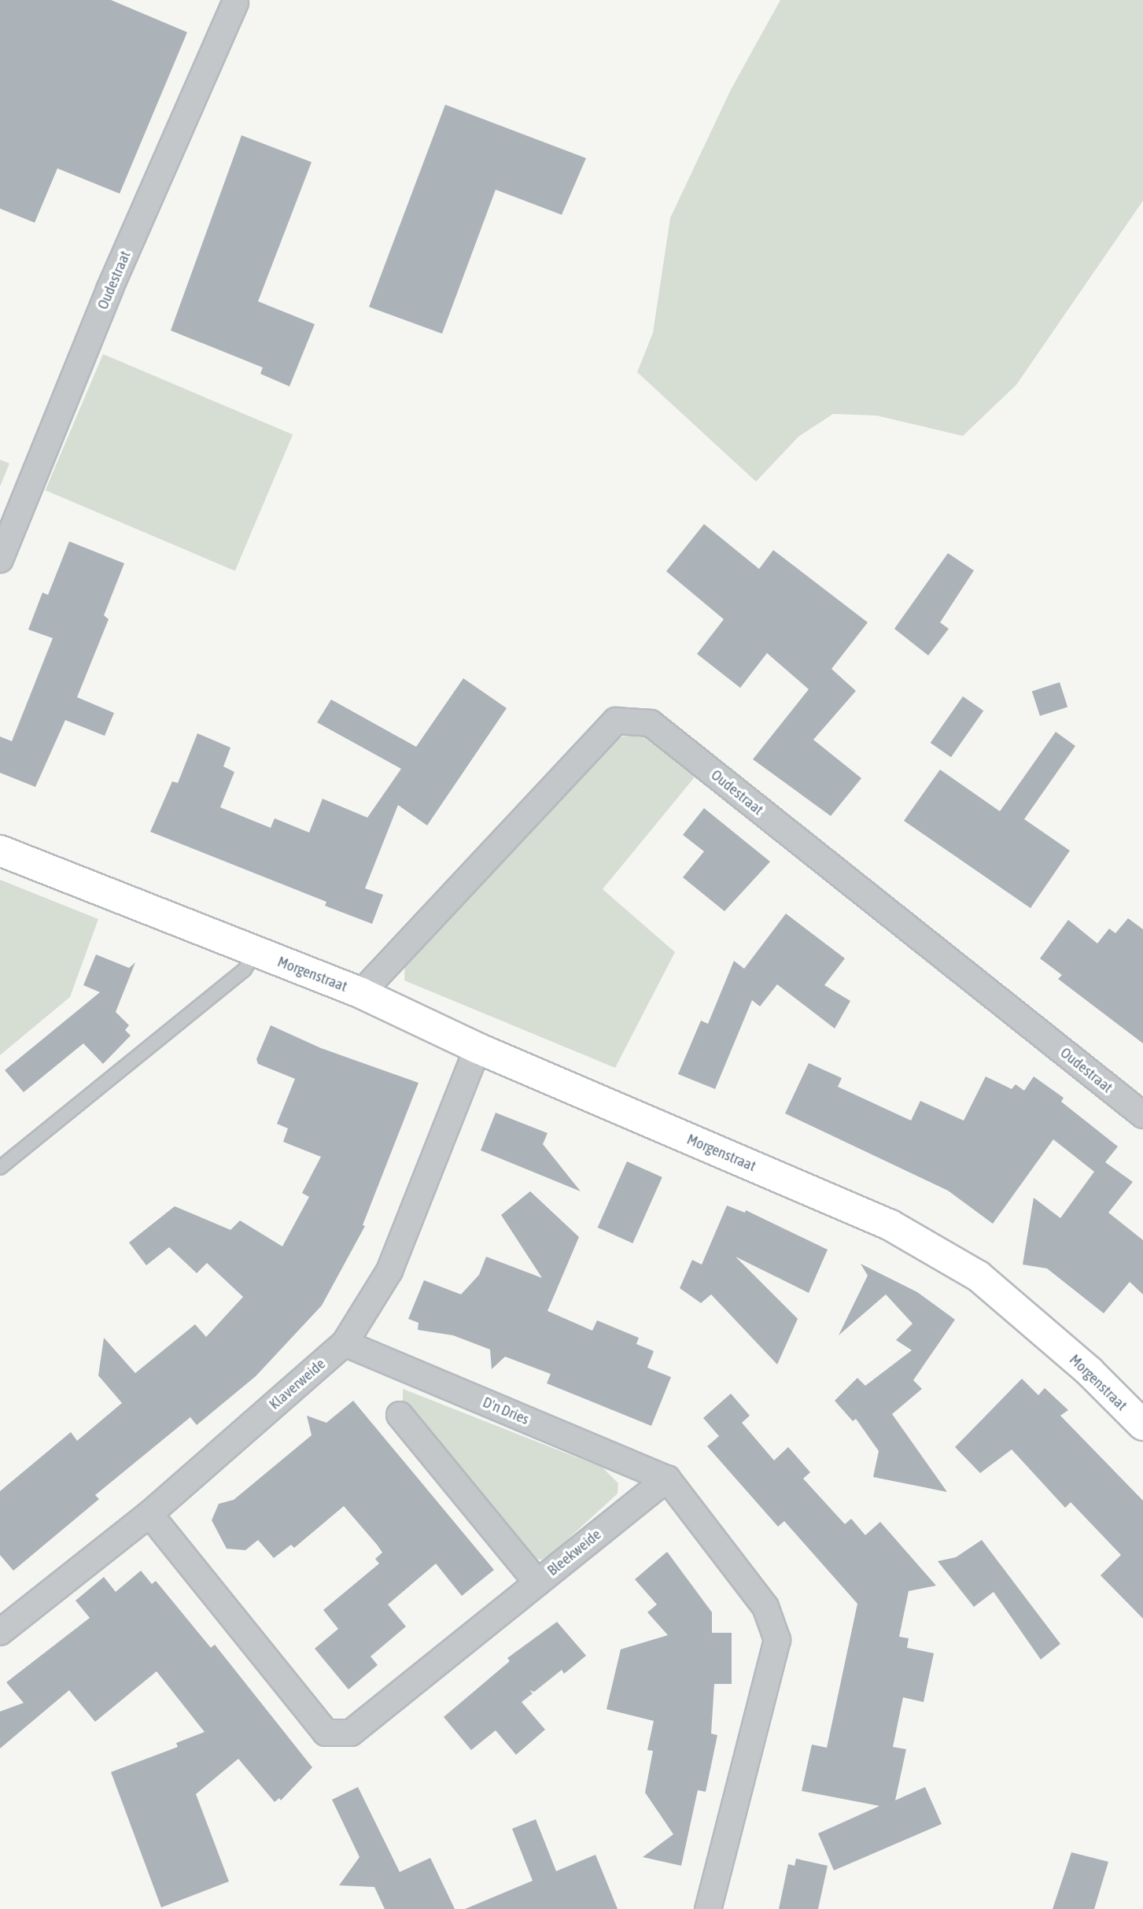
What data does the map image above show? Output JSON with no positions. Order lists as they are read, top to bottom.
{
  "streets": {
    "street": [
      "Oudestraat",
      "Morgenstraat",
      "Klaverweide",
      "D'n Dries",
      "Bleekweide"
    ]
  },
  "crossings": [
    ["Oudestraat", "Morgenstraat"],
    ["Morgenstraat", "Klaverweide"],
    ["Klaverweide", "D'n Dries"],
    ["Klaverweide", "Bleekweide"],
    ["D'n Dries", "Bleekweide"]
  ]
}
